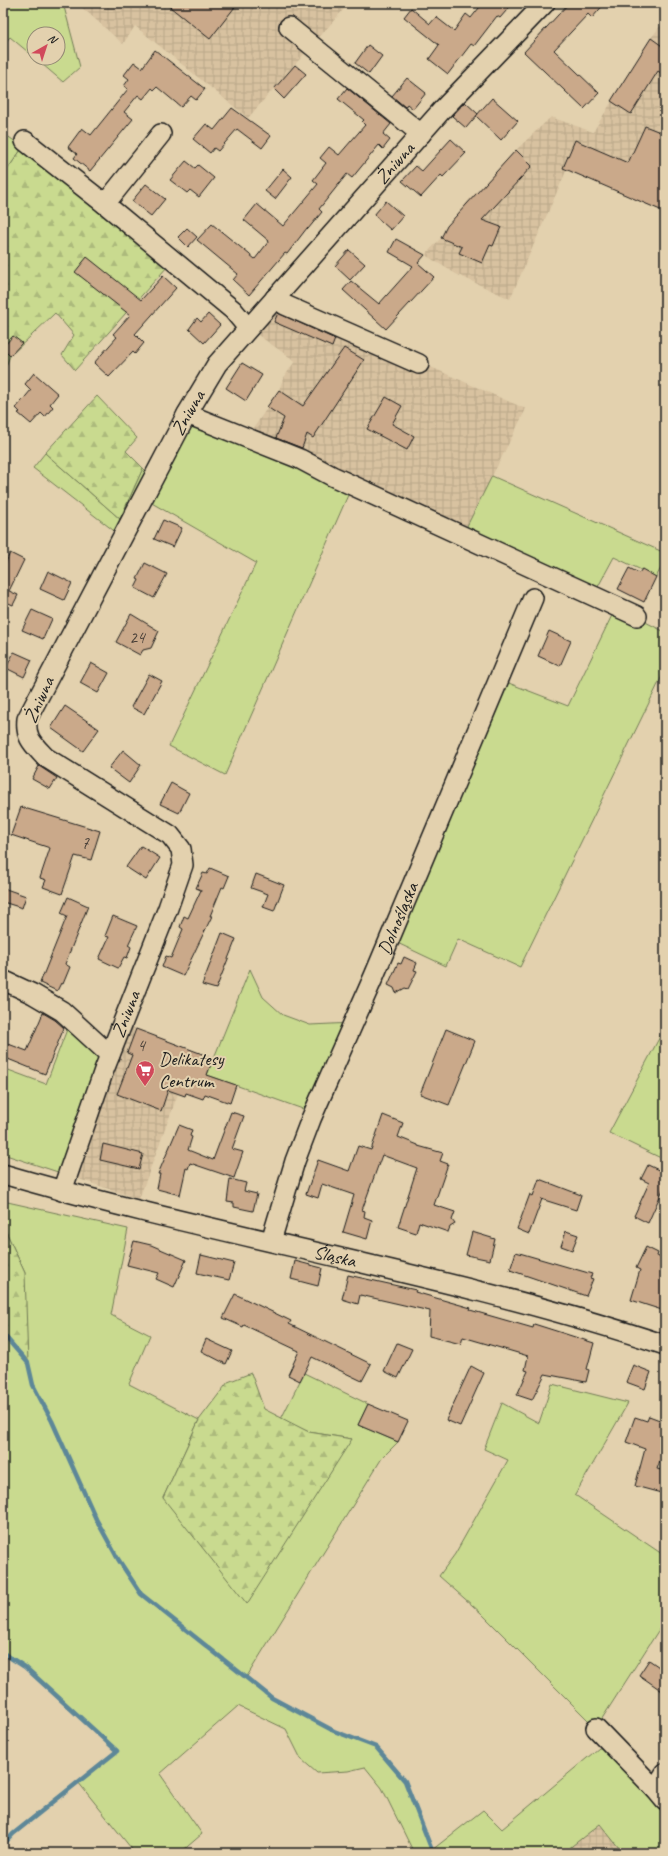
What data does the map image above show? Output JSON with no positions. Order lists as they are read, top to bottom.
{
  "streets": {
    "street": ["Żniwna", "Dolnośląska", "Śląska"]
  },
  "crossings": [
    ["Żniwna", "Śląska"],
    ["Dolnośląska", "Śląska"]
  ],
  "places": {
    "supermarket": ["Delikatesy Centrum"]
  },
  "house_numbers": ["24", "7", "4"],
  "north": "top right"
}
